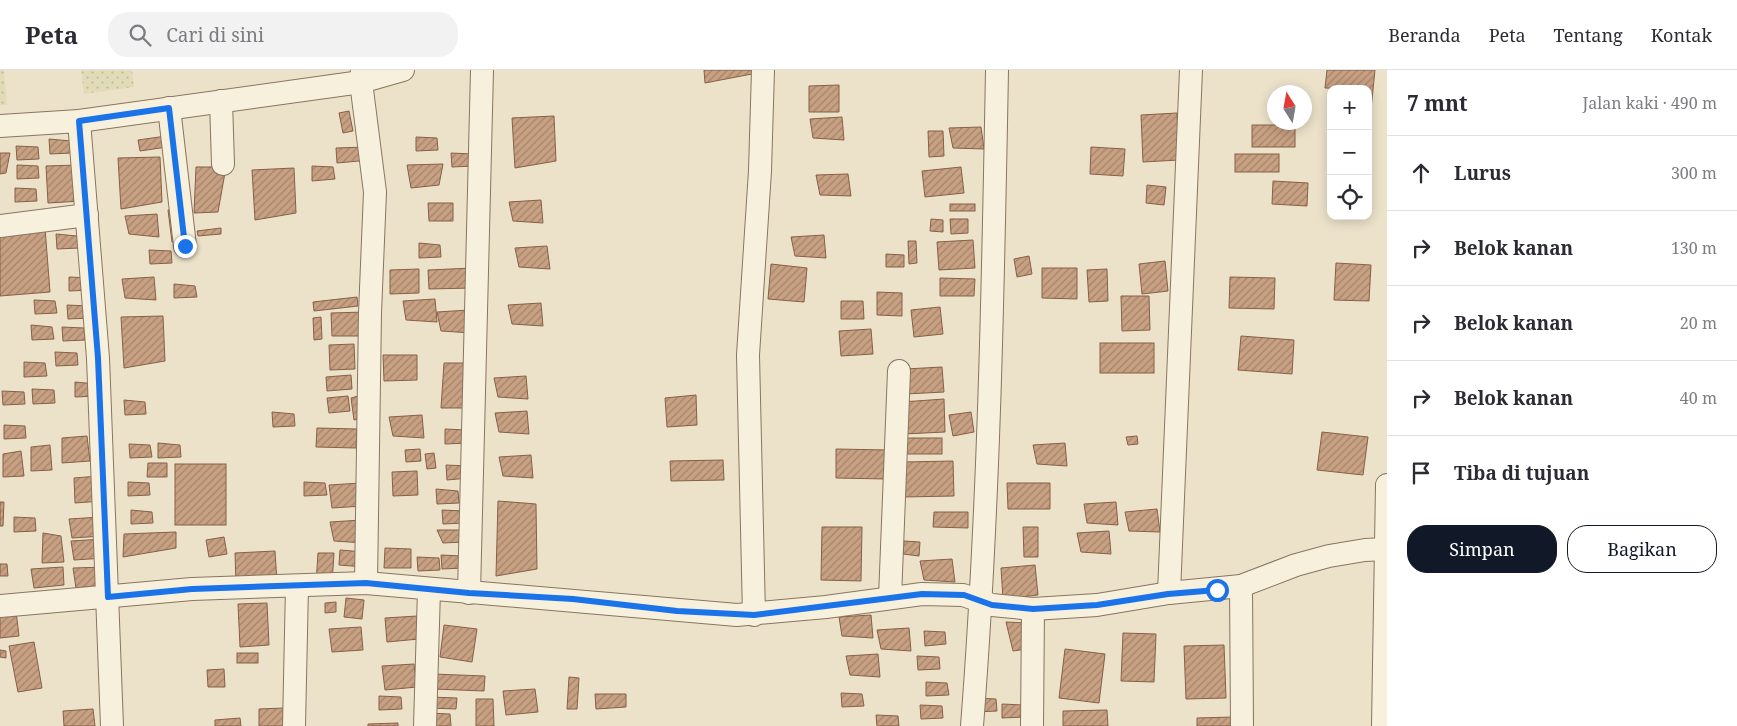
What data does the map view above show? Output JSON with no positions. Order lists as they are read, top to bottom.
{
  "north": "top",
  "page": {
    "header": "Peta",
    "search": "Cari di sini",
    "nav": [
      "Beranda",
      "Peta",
      "Tentang",
      "Kontak"
    ],
    "heading": ["7 mnt", "Jalan kaki · 490 m"],
    "map_buttons": ["+", "−"],
    "list": [
      ["Lurus", "300 m"],
      ["Belok kanan", "130 m"],
      ["Belok kanan", "20 m"],
      ["Belok kanan", "40 m"],
      "Tiba di tujuan"
    ],
    "buttons": ["Simpan", "Bagikan"]
  }
}
